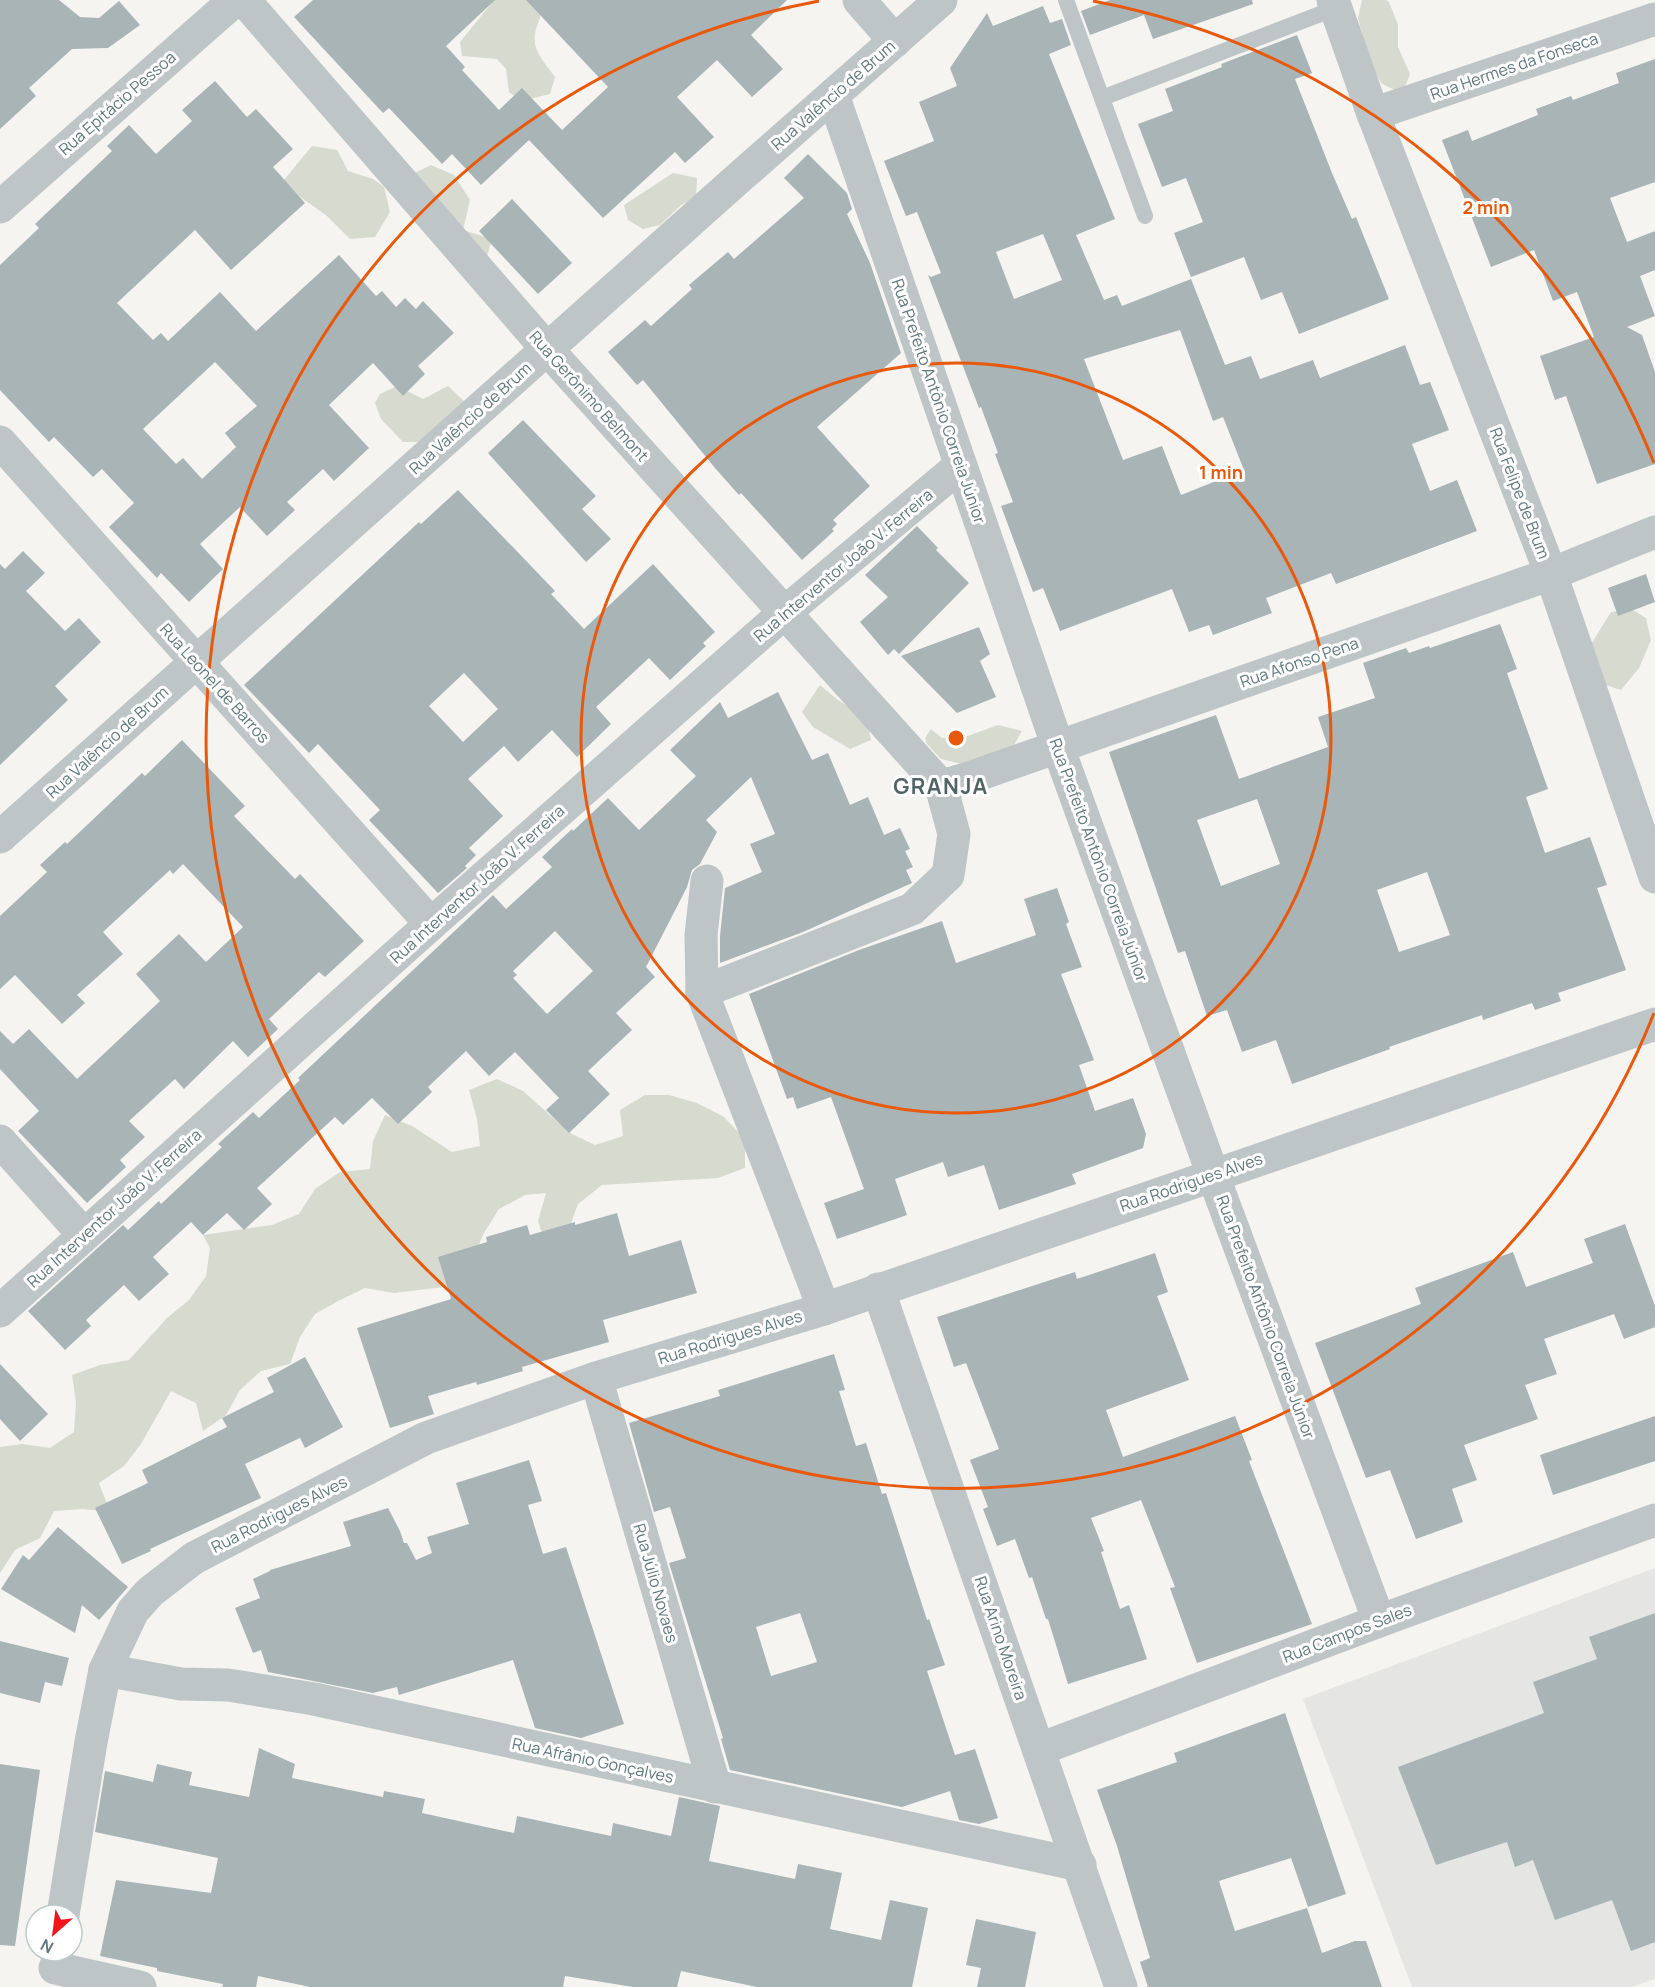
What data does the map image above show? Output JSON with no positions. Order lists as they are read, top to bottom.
{
  "streets": {
    "street": [
      "Rua Hermes da Fonseca",
      "Rua Valêncio de Brum",
      "Rua Epitácio Pessoa",
      "Rua Gerônimo Belmont",
      "Rua Prefeito Antônio Correia Júnior",
      "Rua Felipe de Brum",
      "Rua Interventor João V. Ferreira",
      "Rua Afonso Pena",
      "Rua Leonel de Barros",
      "Rua Rodrigues Alves",
      "Rua Júlio Novaes",
      "Rua Campos Sales",
      "Rua Arino Moreira",
      "Rua Afrânio Gonçalves"
    ]
  },
  "crossings": [
    ["Rua Hermes da Fonseca", "Rua Felipe de Brum"],
    ["Rua Valêncio de Brum", "Rua Gerônimo Belmont"],
    ["Rua Valêncio de Brum", "Rua Prefeito Antônio Correia Júnior"],
    ["Rua Valêncio de Brum", "Rua Leonel de Barros"],
    ["Rua Gerônimo Belmont", "Rua Interventor João V. Ferreira"],
    ["Rua Gerônimo Belmont", "Rua Afonso Pena"],
    ["Rua Prefeito Antônio Correia Júnior", "Rua Interventor João V. Ferreira"],
    ["Rua Prefeito Antônio Correia Júnior", "Rua Afonso Pena"],
    ["Rua Prefeito Antônio Correia Júnior", "Rua Rodrigues Alves"],
    ["Rua Prefeito Antônio Correia Júnior", "Rua Campos Sales"],
    ["Rua Felipe de Brum", "Rua Afonso Pena"],
    ["Rua Interventor João V. Ferreira", "Rua Leonel de Barros"],
    ["Rua Rodrigues Alves", "Rua Júlio Novaes"],
    ["Rua Rodrigues Alves", "Rua Arino Moreira"],
    ["Rua Rodrigues Alves", "Rua Afrânio Gonçalves"],
    ["Rua Júlio Novaes", "Rua Afrânio Gonçalves"],
    ["Rua Campos Sales", "Rua Arino Moreira"],
    ["Rua Arino Moreira", "Rua Afrânio Gonçalves"]
  ],
  "districts": ["GRANJA"],
  "north": "bottom left",
  "rings": ["2 min", "1 min"]
}
